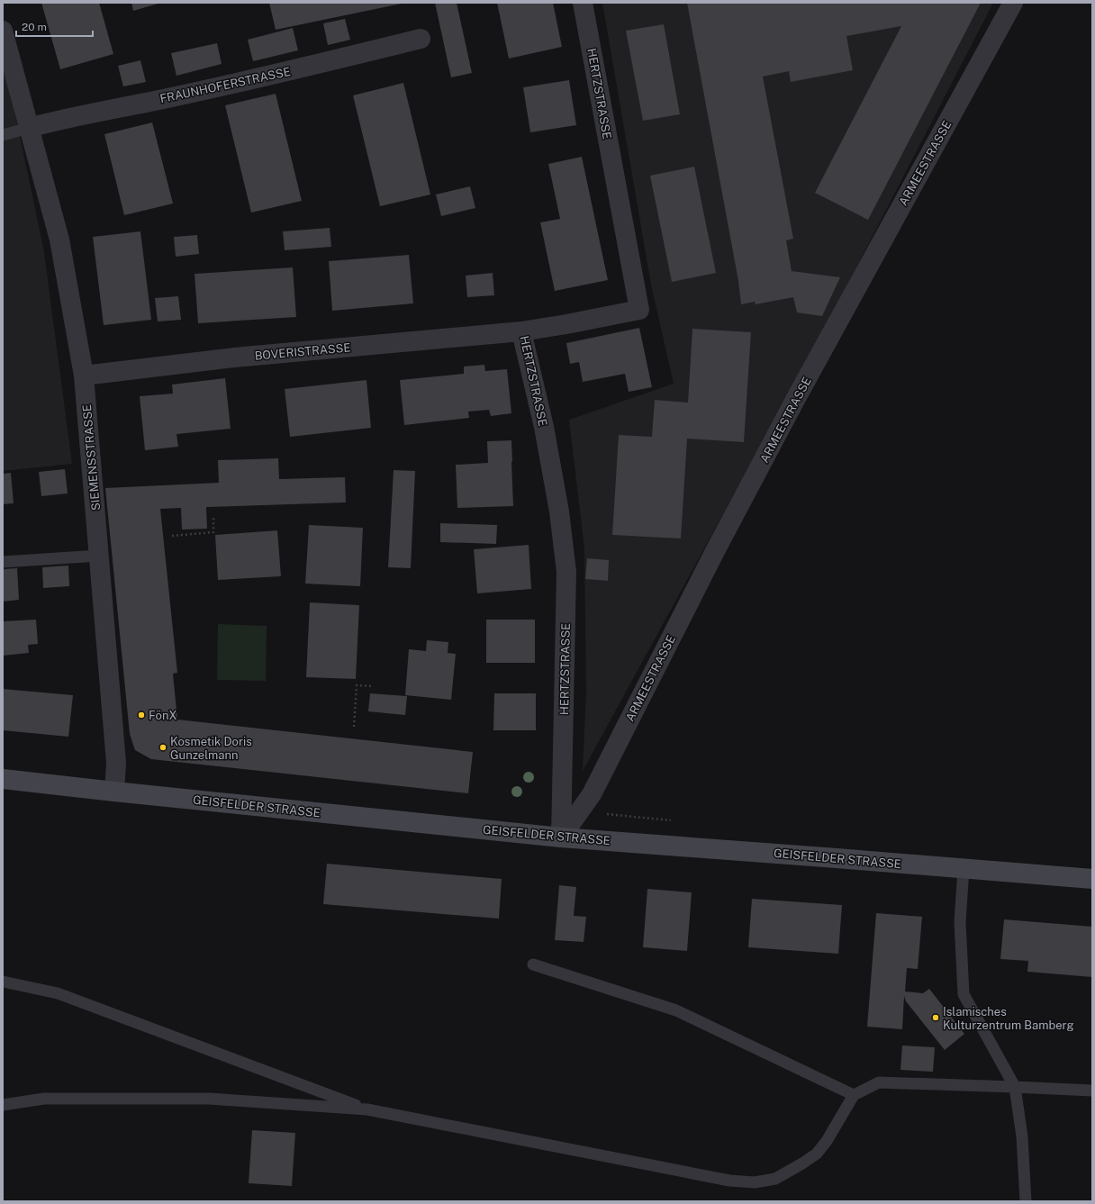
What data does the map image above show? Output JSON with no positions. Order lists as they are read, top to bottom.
{
  "streets": {
    "main road": ["GEISFELDER STRASSE"],
    "street": [
      "FRAUNHOFERSTRASSE",
      "HERTZSTRASSE",
      "ARMEESTRASSE",
      "BOVERISTRASSE",
      "SIEMENSSTRASSE"
    ]
  },
  "crossings": [
    ["FRAUNHOFERSTRASSE", "SIEMENSSTRASSE"],
    ["HERTZSTRASSE", "ARMEESTRASSE"],
    ["HERTZSTRASSE", "BOVERISTRASSE"],
    ["HERTZSTRASSE", "GEISFELDER STRASSE"],
    ["ARMEESTRASSE", "GEISFELDER STRASSE"],
    ["BOVERISTRASSE", "SIEMENSSTRASSE"],
    ["SIEMENSSTRASSE", "GEISFELDER STRASSE"]
  ],
  "places": ["FönX", "Kosmetik Doris Gunzelmann", "Islamisches Kulturzentrum Bamberg"],
  "scale_bar": "20 m"
}
